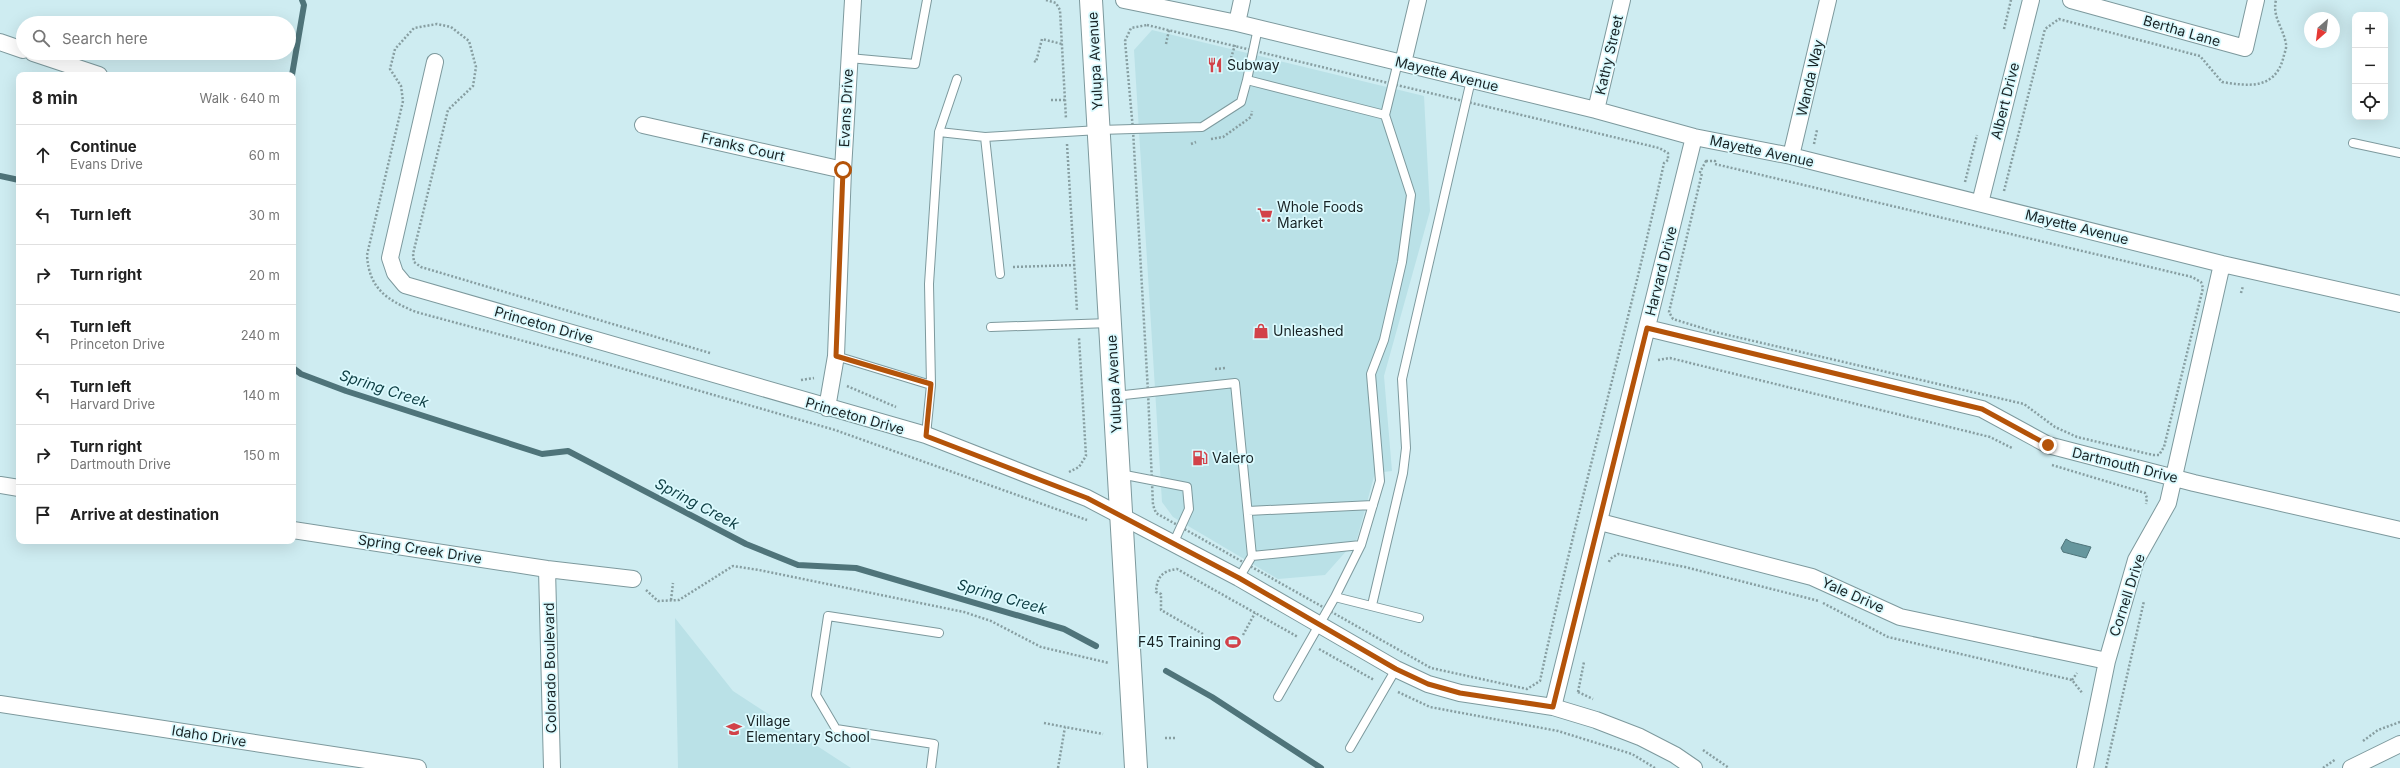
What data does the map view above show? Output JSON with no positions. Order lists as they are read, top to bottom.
{
  "streets": {
    "street": [
      "Bertha Lane",
      "Kathy Street",
      "Yulupa Avenue",
      "Mayette Avenue",
      "Wanda Way",
      "Albert Drive",
      "Evans Drive",
      "Franks Court",
      "Harvard Drive",
      "Princeton Drive",
      "Dartmouth Drive",
      "Spring Creek Drive",
      "Yale Drive",
      "Cornell Drive",
      "Colorado Boulevard",
      "Idaho Drive"
    ]
  },
  "crossings": [
    ["Kathy Street", "Mayette Avenue"],
    ["Yulupa Avenue", "Princeton Drive"],
    ["Mayette Avenue", "Wanda Way"],
    ["Mayette Avenue", "Albert Drive"],
    ["Mayette Avenue", "Harvard Drive"],
    ["Mayette Avenue", "Cornell Drive"],
    ["Evans Drive", "Franks Court"],
    ["Evans Drive", "Princeton Drive"],
    ["Harvard Drive", "Princeton Drive"],
    ["Harvard Drive", "Dartmouth Drive"],
    ["Harvard Drive", "Yale Drive"],
    ["Dartmouth Drive", "Cornell Drive"],
    ["Spring Creek Drive", "Colorado Boulevard"],
    ["Yale Drive", "Cornell Drive"]
  ],
  "water": ["Spring Creek"],
  "places": {
    "restaurant": ["Subway"],
    "supermarket": ["Whole Foods Market"],
    "shop": ["Unleashed"],
    "fuel station": ["Valero"],
    "sports": ["F45 Training"],
    "school or university": ["Village Elementary School"]
  },
  "north": "bottom left",
  "page": {
    "map_buttons": ["+", "−"],
    "search": "Search here",
    "heading": ["8 min", "Walk · 640 m"],
    "list": [
      ["Continue", "Evans Drive", "60 m"],
      ["Turn left", "30 m"],
      ["Turn right", "20 m"],
      ["Turn left", "Princeton Drive", "240 m"],
      ["Turn left", "Harvard Drive", "140 m"],
      ["Turn right", "Dartmouth Drive", "150 m"],
      "Arrive at destination"
    ]
  }
}
